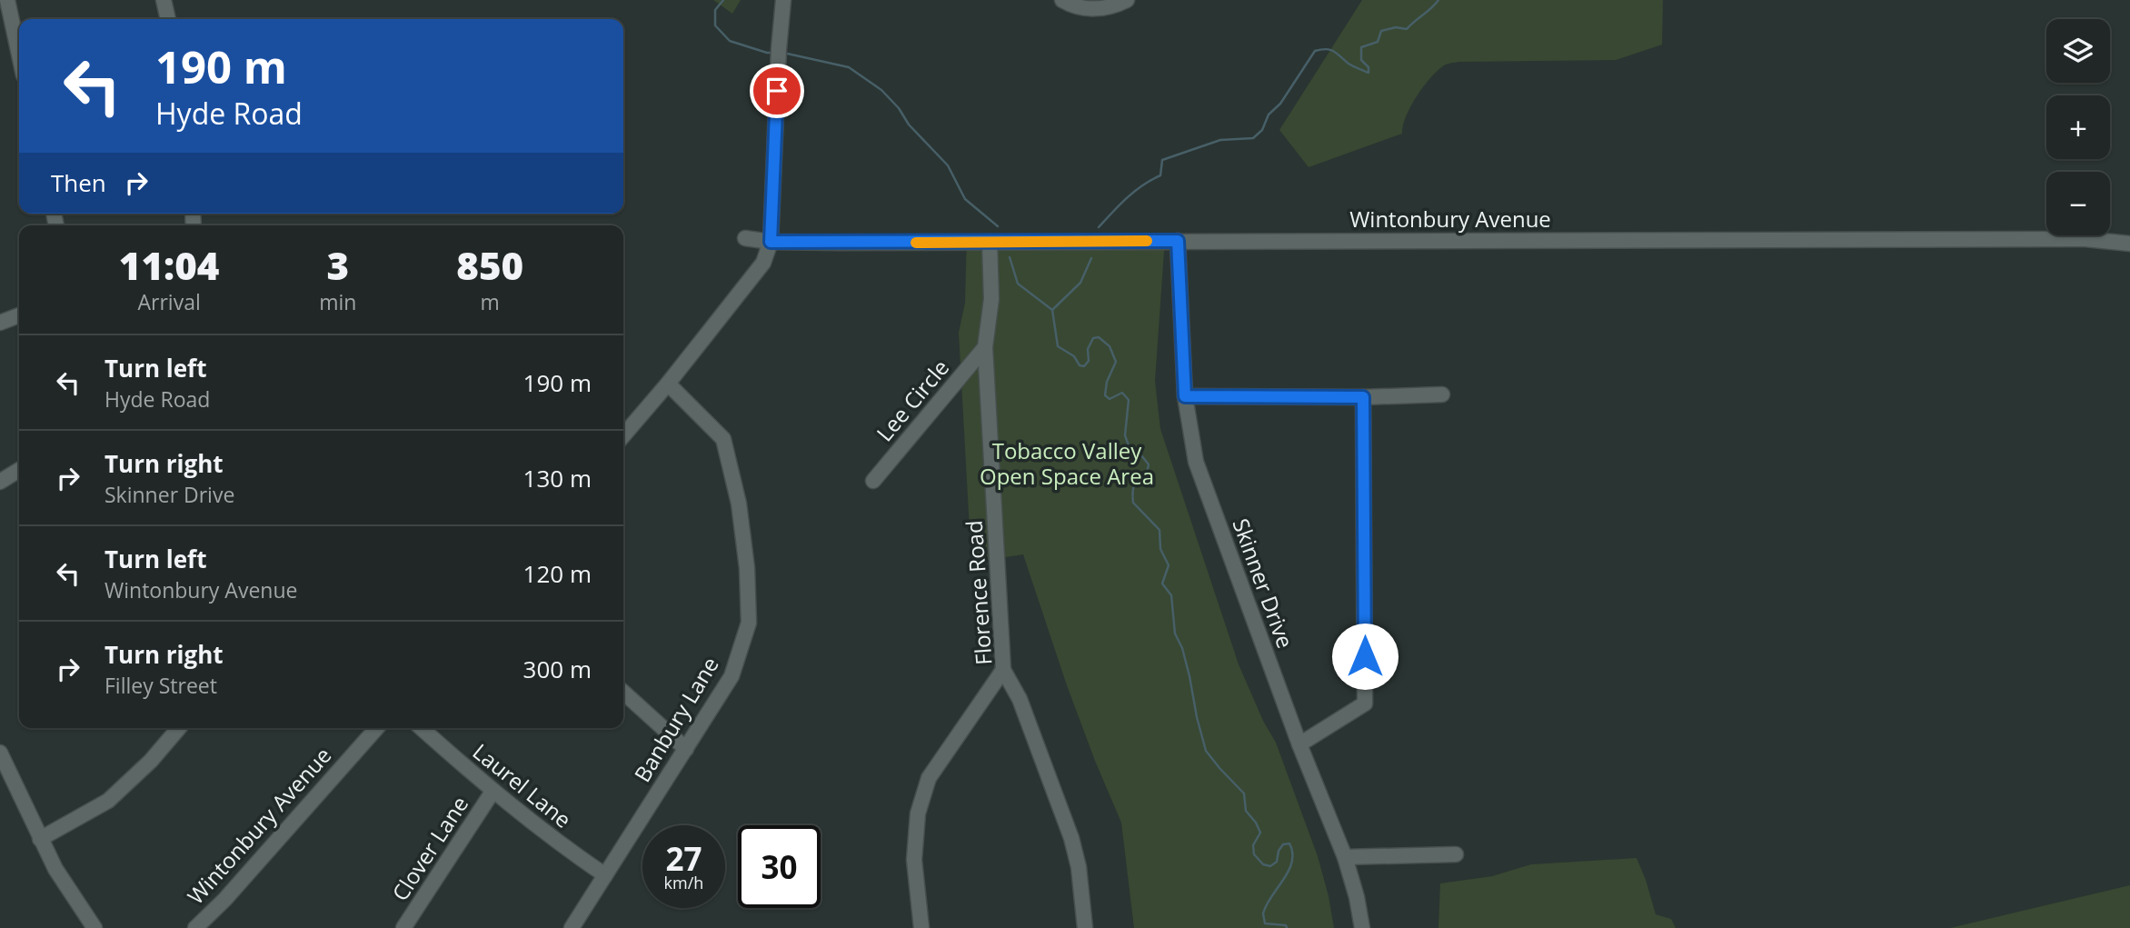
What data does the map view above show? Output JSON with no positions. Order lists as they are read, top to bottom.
{
  "streets": {
    "street": [
      "Wintonbury Avenue",
      "Lee Circle",
      "Skinner Drive",
      "Florence Road",
      "Banbury Lane",
      "Laurel Lane",
      "Clover Lane"
    ]
  },
  "crossings": [
    ["Wintonbury Avenue", "Skinner Drive"],
    ["Wintonbury Avenue", "Florence Road"],
    ["Lee Circle", "Florence Road"],
    ["Banbury Lane", "Laurel Lane"],
    ["Laurel Lane", "Clover Lane"]
  ],
  "parks": ["Tobacco Valley Open Space Area"],
  "page": {
    "map_buttons": ["+", "−"],
    "turn": ["190 m", "Hyde Road"],
    "then": "Then",
    "eta": [
      "11:04",
      "Arrival",
      "3",
      "min",
      "850",
      "m"
    ],
    "list": [
      {
        "name": "Turn left",
        "note": "Hyde Road",
        "value": "190 m"
      },
      {
        "name": "Turn right",
        "note": "Skinner Drive",
        "value": "130 m"
      },
      {
        "name": "Turn left",
        "note": "Wintonbury Avenue",
        "value": "120 m"
      },
      {
        "name": "Turn right",
        "note": "Filley Street",
        "value": "300 m"
      }
    ],
    "speed": "27 km/h",
    "limit": "30"
  }
}
